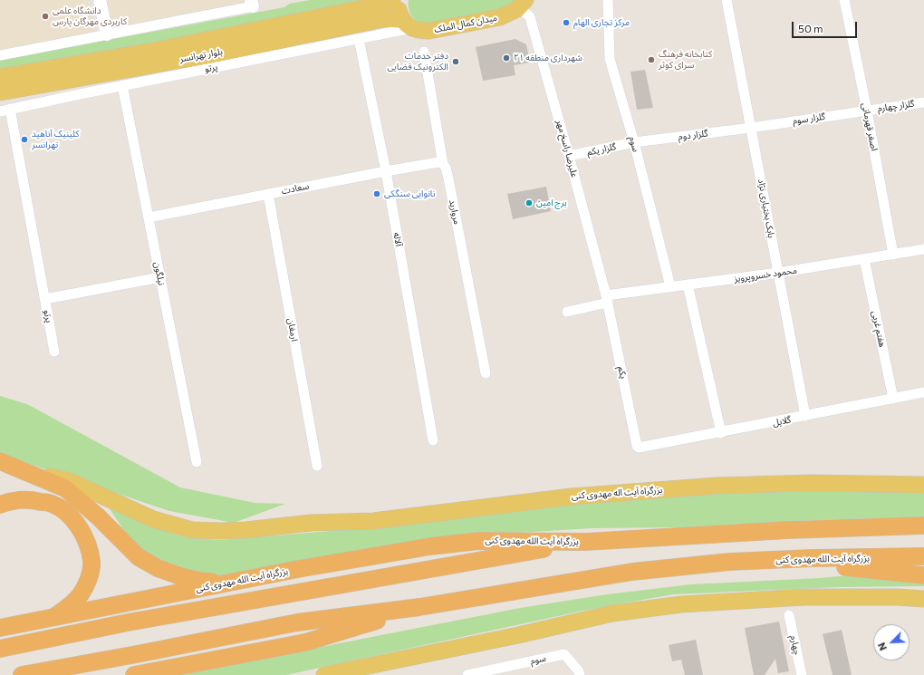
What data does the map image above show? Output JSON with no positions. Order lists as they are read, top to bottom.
{
  "streets": {
    "highway": ["بزرگراه آیت الله مهدوی کنی"],
    "main road": ["میدان کمال الملک", "بلوار تهرانسر", "بزرگراه آیت اله مهدوی کنی"],
    "street": [
      "پرتو",
      "گلزار چهارم",
      "گلزار سوم",
      "اصغر قهرمانی",
      "گلزار دوم",
      "سوم",
      "علیرضا راسخ مهر",
      "گلزار یکم",
      "سعادت",
      "بابک بختیاری نژاد",
      "مروارید",
      "آلاله",
      "نیلگون",
      "محمود خسروپرویز",
      "هفتم غربی",
      "ارمغان",
      "یکم",
      "گلایل",
      "چهارم"
    ]
  },
  "crossings": [
    ["میدان کمال الملک", "بلوار تهرانسر"],
    ["میدان کمال الملک", "پرتو"],
    ["میدان کمال الملک", "علیرضا راسخ مهر"],
    ["بلوار تهرانسر", "پرتو"],
    ["پرتو", "آلاله"],
    ["پرتو", "نیلگون"],
    ["گلزار چهارم", "گلزار سوم"],
    ["گلزار چهارم", "اصغر قهرمانی"],
    ["گلزار سوم", "اصغر قهرمانی"],
    ["گلزار سوم", "گلزار دوم"],
    ["گلزار سوم", "بابک بختیاری نژاد"],
    ["اصغر قهرمانی", "محمود خسروپرویز"],
    ["گلزار دوم", "سوم"],
    ["گلزار دوم", "گلزار یکم"],
    ["گلزار دوم", "بابک بختیاری نژاد"],
    ["سوم", "گلزار یکم"],
    ["سوم", "محمود خسروپرویز"],
    ["علیرضا راسخ مهر", "گلزار یکم"],
    ["علیرضا راسخ مهر", "محمود خسروپرویز"],
    ["علیرضا راسخ مهر", "یکم"],
    ["سعادت", "مروارید"],
    ["سعادت", "آلاله"],
    ["سعادت", "نیلگون"],
    ["سعادت", "ارمغان"],
    ["بابک بختیاری نژاد", "محمود خسروپرویز"],
    ["بابک بختیاری نژاد", "گلایل"],
    ["محمود خسروپرویز", "هفتم غربی"],
    ["محمود خسروپرویز", "یکم"],
    ["هفتم غربی", "گلایل"],
    ["یکم", "گلایل"]
  ],
  "places": [
    "دانشگاه علمی کاربردی مهرگان پارس",
    "مرکز تجاری الهام",
    "شهرداری منطقه ۲۱",
    "کتابخانه فرهنگ سرای کوثر",
    "دفتر خدمات الکترونیک قضایی",
    "کلینیک آناهید تهرانسر",
    "نانوایی سنگکی",
    "برج امین"
  ],
  "scale_bar": "50 m",
  "north": "bottom left"
}
